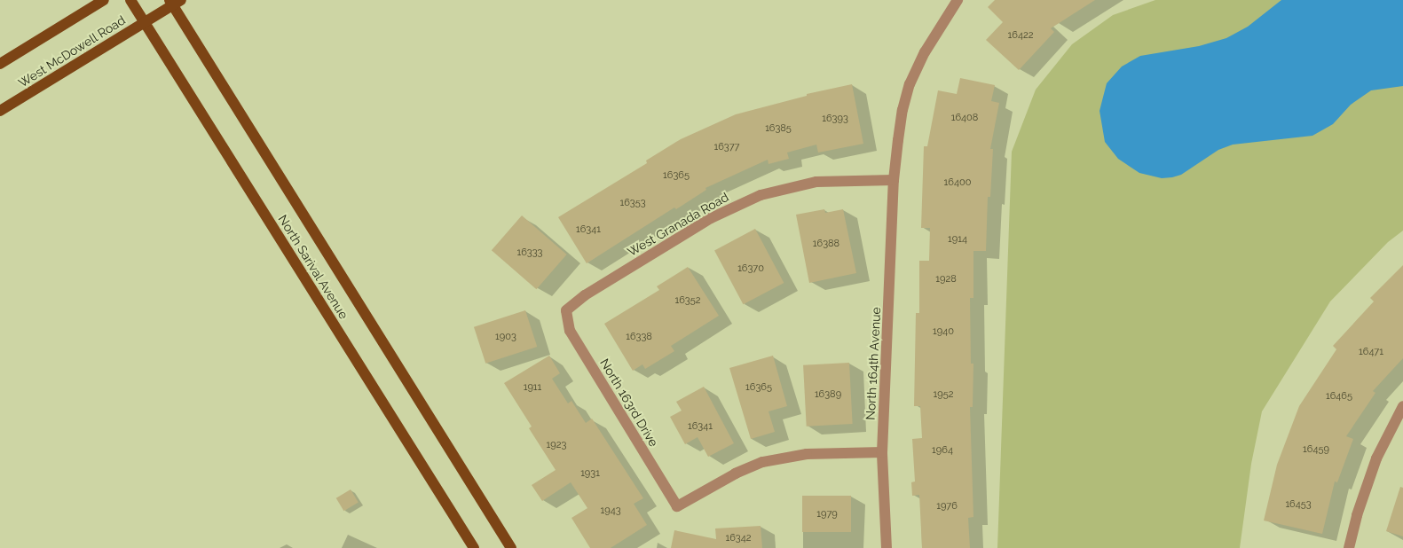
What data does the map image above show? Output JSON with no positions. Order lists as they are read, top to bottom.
{
  "streets": {
    "main road": ["West McDowell Road", "North Sarival Avenue"],
    "street": ["West Granada Road", "North 164th Avenue", "North 163rd Drive"]
  },
  "crossings": [
    ["West McDowell Road", "North Sarival Avenue"],
    ["West Granada Road", "North 164th Avenue"],
    ["West Granada Road", "North 163rd Drive"],
    ["North 164th Avenue", "North 163rd Drive"]
  ],
  "house_numbers": [
    "16422",
    "16408",
    "16393",
    "16385",
    "16377",
    "16365",
    "16400",
    "16353",
    "16341",
    "1914",
    "16388",
    "16333",
    "16370",
    "1928",
    "16352",
    "1940",
    "1903",
    "16338",
    "16471",
    "1911",
    "16365",
    "16389",
    "1952",
    "16465",
    "16341",
    "1923",
    "16459",
    "1964",
    "1931",
    "16453",
    "1976",
    "1943",
    "1979",
    "16342"
  ]
}
